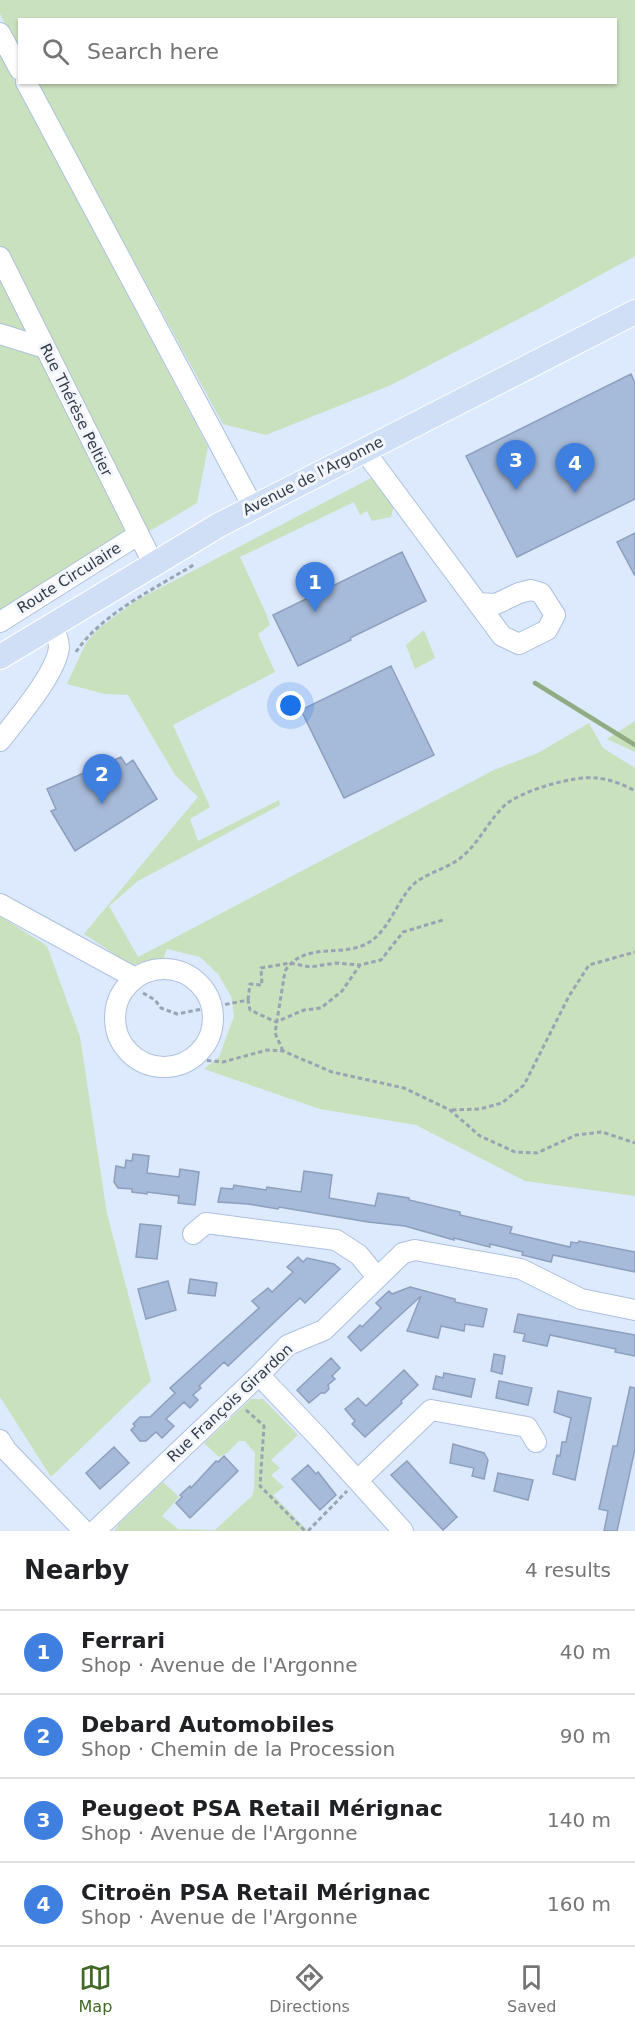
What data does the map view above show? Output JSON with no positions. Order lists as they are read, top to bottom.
{
  "streets": {
    "main road": ["Avenue de l'Argonne"],
    "street": ["Rue Thérèse Peltier", "Route Circulaire", "Rue François Girardon"]
  },
  "crossings": [
    ["Rue Thérèse Peltier", "Avenue de l'Argonne"],
    ["Rue Thérèse Peltier", "Route Circulaire"]
  ],
  "page": {
    "search": "Search here",
    "pins": [
      "3",
      "4",
      "1",
      "2"
    ],
    "heading": ["Nearby", "4 results"],
    "list": [
      {
        "mark": "1",
        "name": "Ferrari",
        "note": "Shop · Avenue de l'Argonne",
        "value": "40 m"
      },
      {
        "mark": "2",
        "name": "Debard Automobiles",
        "note": "Shop · Chemin de la Procession",
        "value": "90 m"
      },
      {
        "mark": "3",
        "name": "Peugeot PSA Retail Mérignac",
        "note": "Shop · Avenue de l'Argonne",
        "value": "140 m"
      },
      {
        "mark": "4",
        "name": "Citroën PSA Retail Mérignac",
        "note": "Shop · Avenue de l'Argonne",
        "value": "160 m"
      }
    ],
    "nav": ["Map", "Directions", "Saved"]
  }
}
